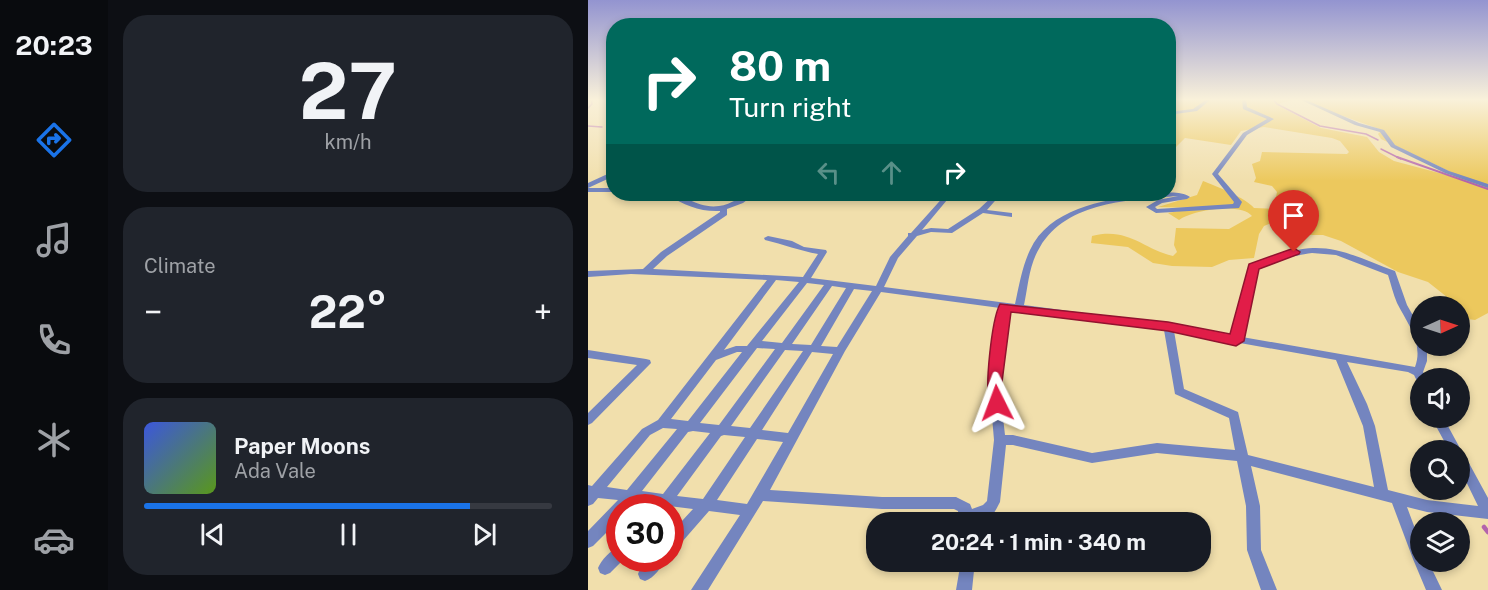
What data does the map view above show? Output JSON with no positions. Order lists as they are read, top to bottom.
{
  "north": "right",
  "page": {
    "tabs": "20:23",
    "tile": [
      ["27", "km/h"],
      "Climate"
    ],
    "turn": ["80 m", "Turn right"],
    "heat": ["−", "22°", "+"],
    "song": ["Paper Moons", "Ada Vale"],
    "limit": "30",
    "trip": "20:24 · 1 min · 340 m"
  }
}
